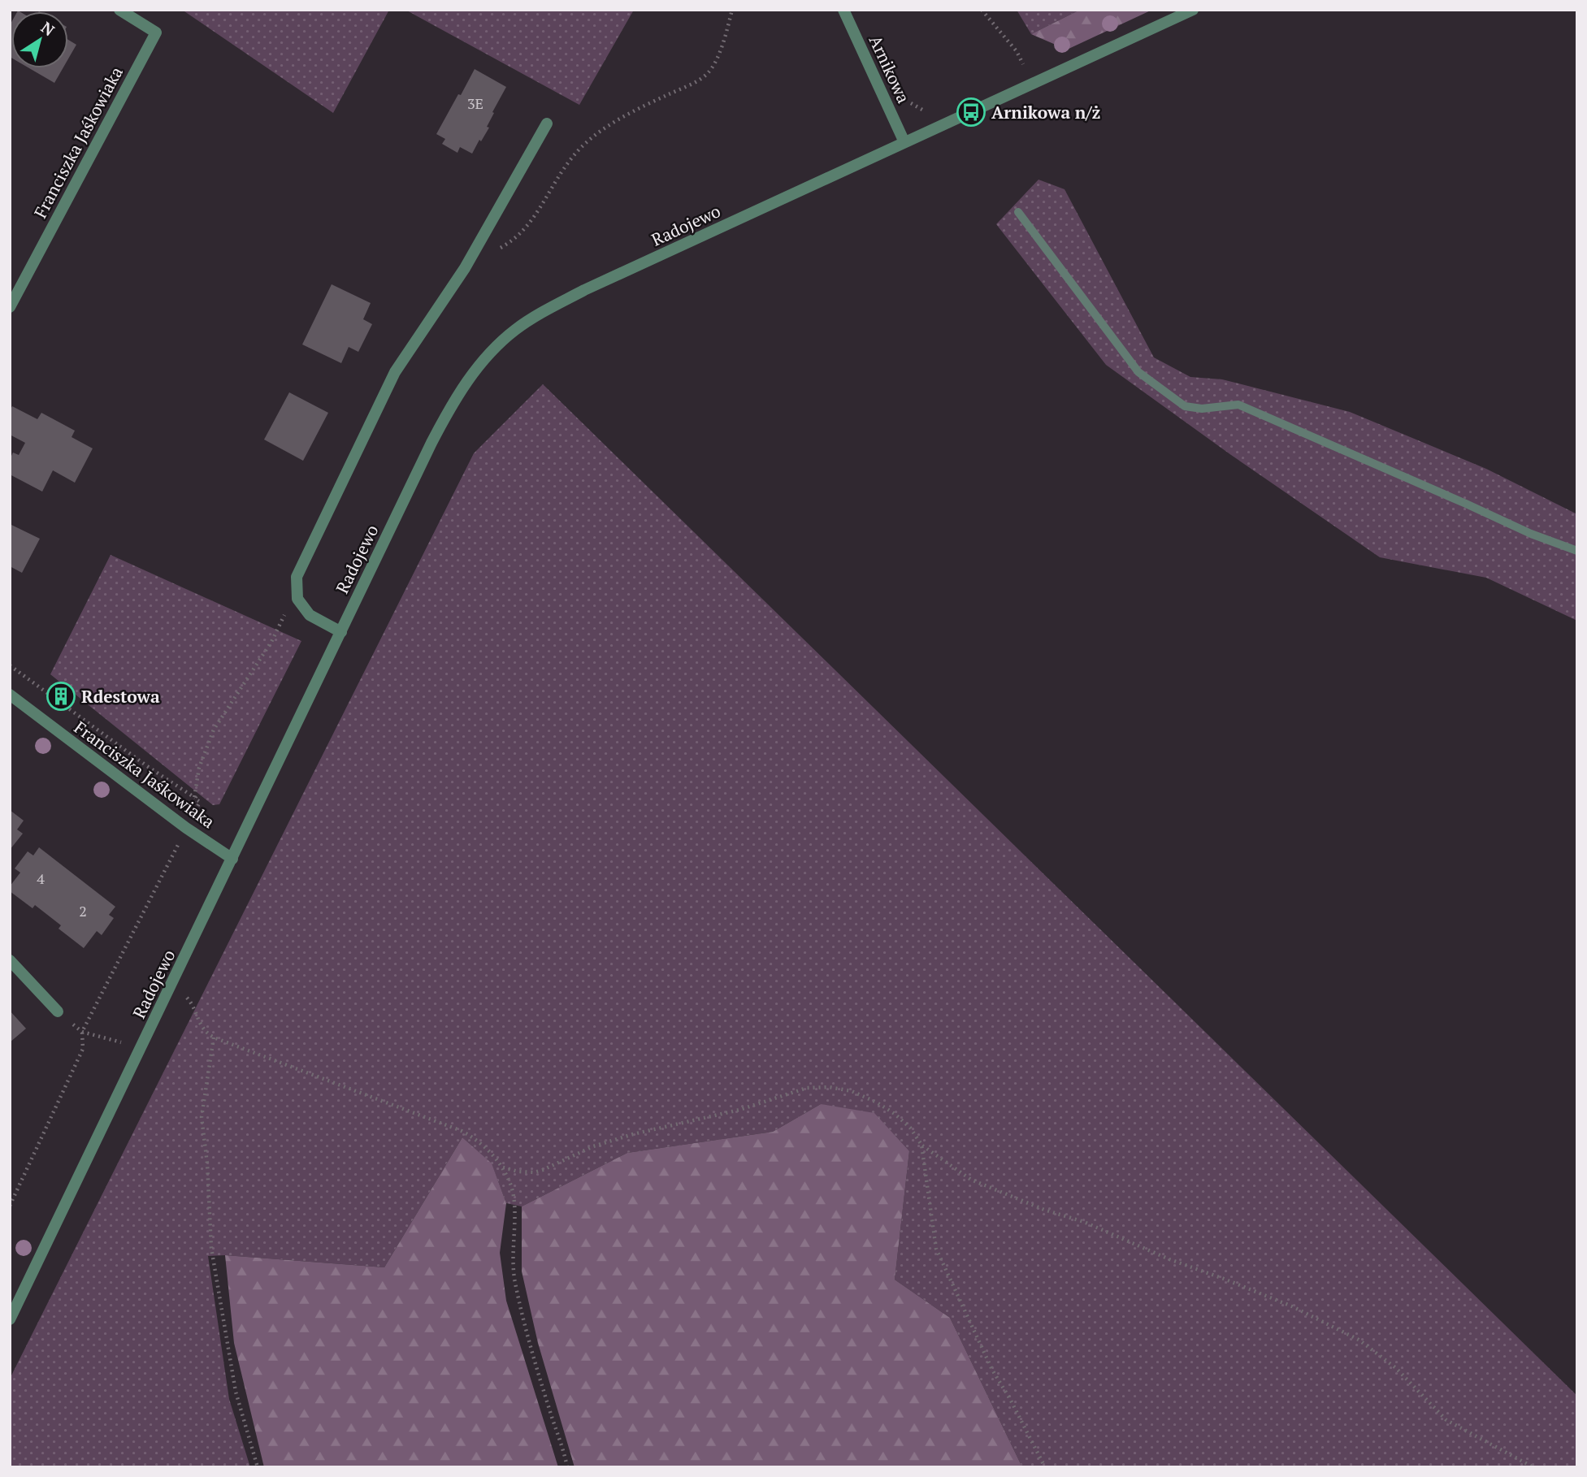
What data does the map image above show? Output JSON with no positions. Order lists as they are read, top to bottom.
{
  "streets": {
    "street": ["Arnikowa", "Franciszka Jaśkowiaka", "Radojewo"]
  },
  "crossings": [
    ["Arnikowa", "Radojewo"],
    ["Franciszka Jaśkowiaka", "Radojewo"]
  ],
  "places": {
    "bus stop": ["Arnikowa n/ż"],
    "building": ["Rdestowa"]
  },
  "house_numbers": ["3E", "4", "2"],
  "north": "top right"
}
